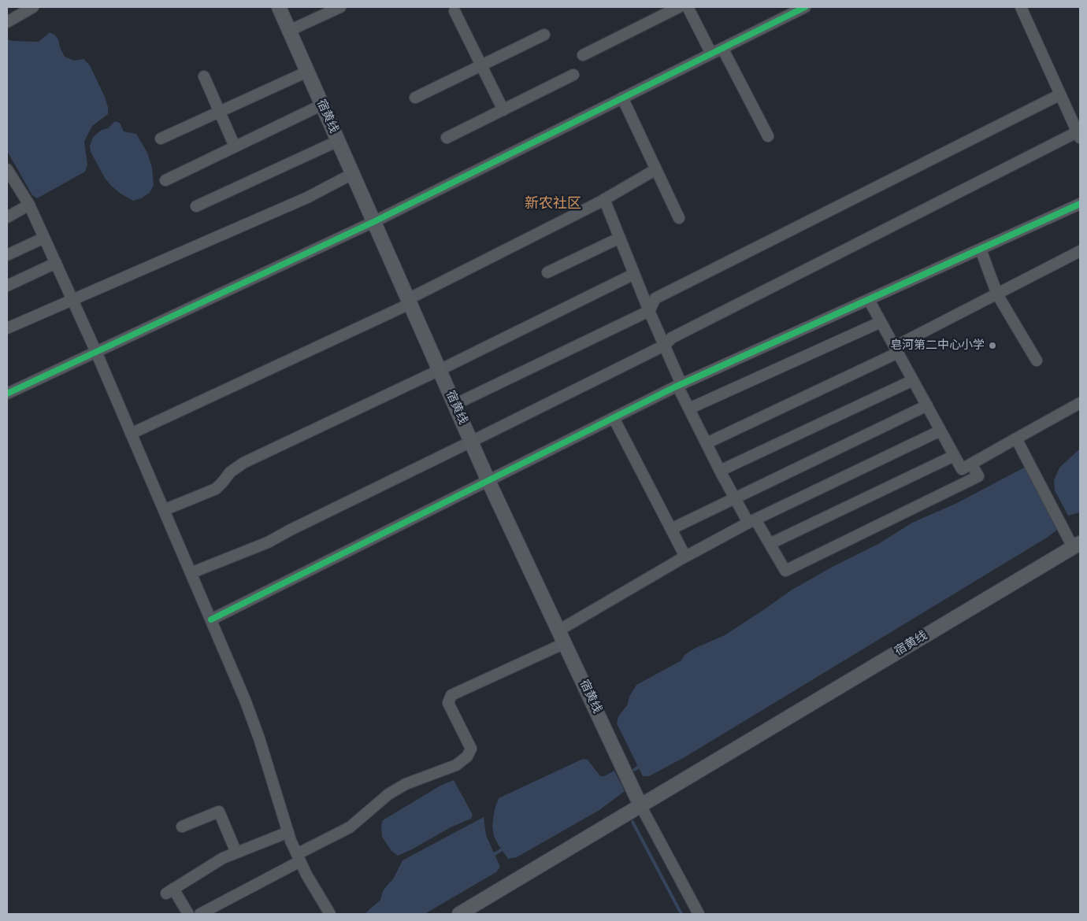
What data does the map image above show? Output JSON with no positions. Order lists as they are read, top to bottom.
{
  "streets": {
    "main road": ["宿黄线"]
  },
  "districts": ["新农社区"],
  "places": ["皂河第二中心小学"]
}
